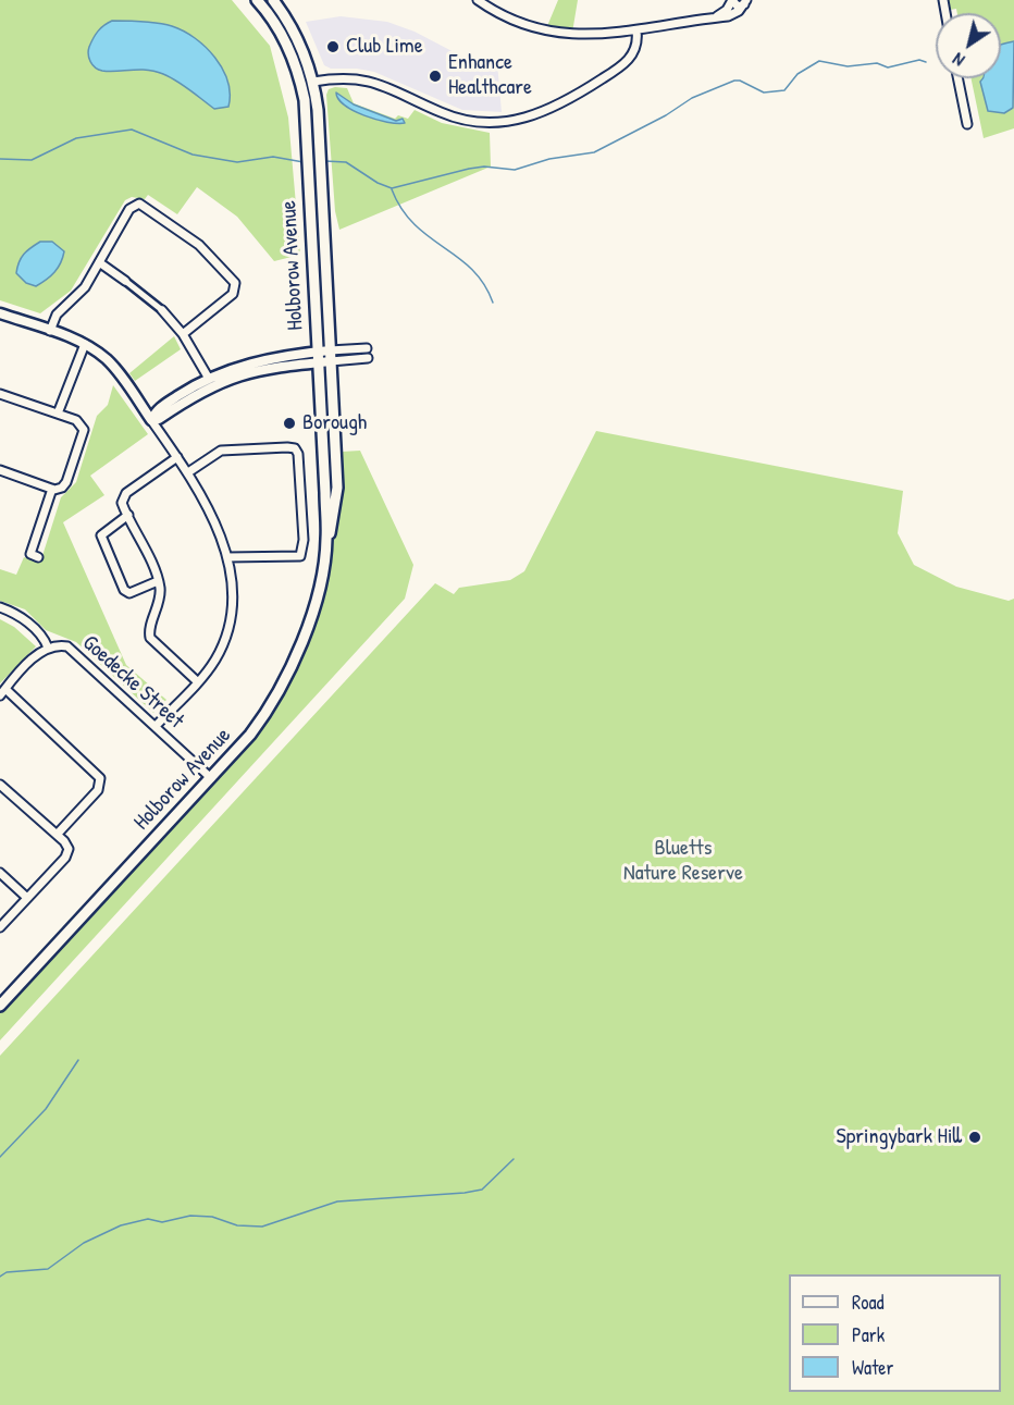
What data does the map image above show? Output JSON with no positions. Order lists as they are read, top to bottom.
{
  "streets": {
    "main road": ["Holborow Avenue"],
    "street": ["Goedecke Street"]
  },
  "crossings": [
    ["Holborow Avenue", "Goedecke Street"]
  ],
  "parks": ["Bluetts Nature Reserve"],
  "places": [
    "Club Lime",
    "Enhance Healthcare",
    "Borough",
    "Springybark Hill"
  ],
  "legend": ["Road", "Park", "Water"],
  "north": "bottom left"
}
